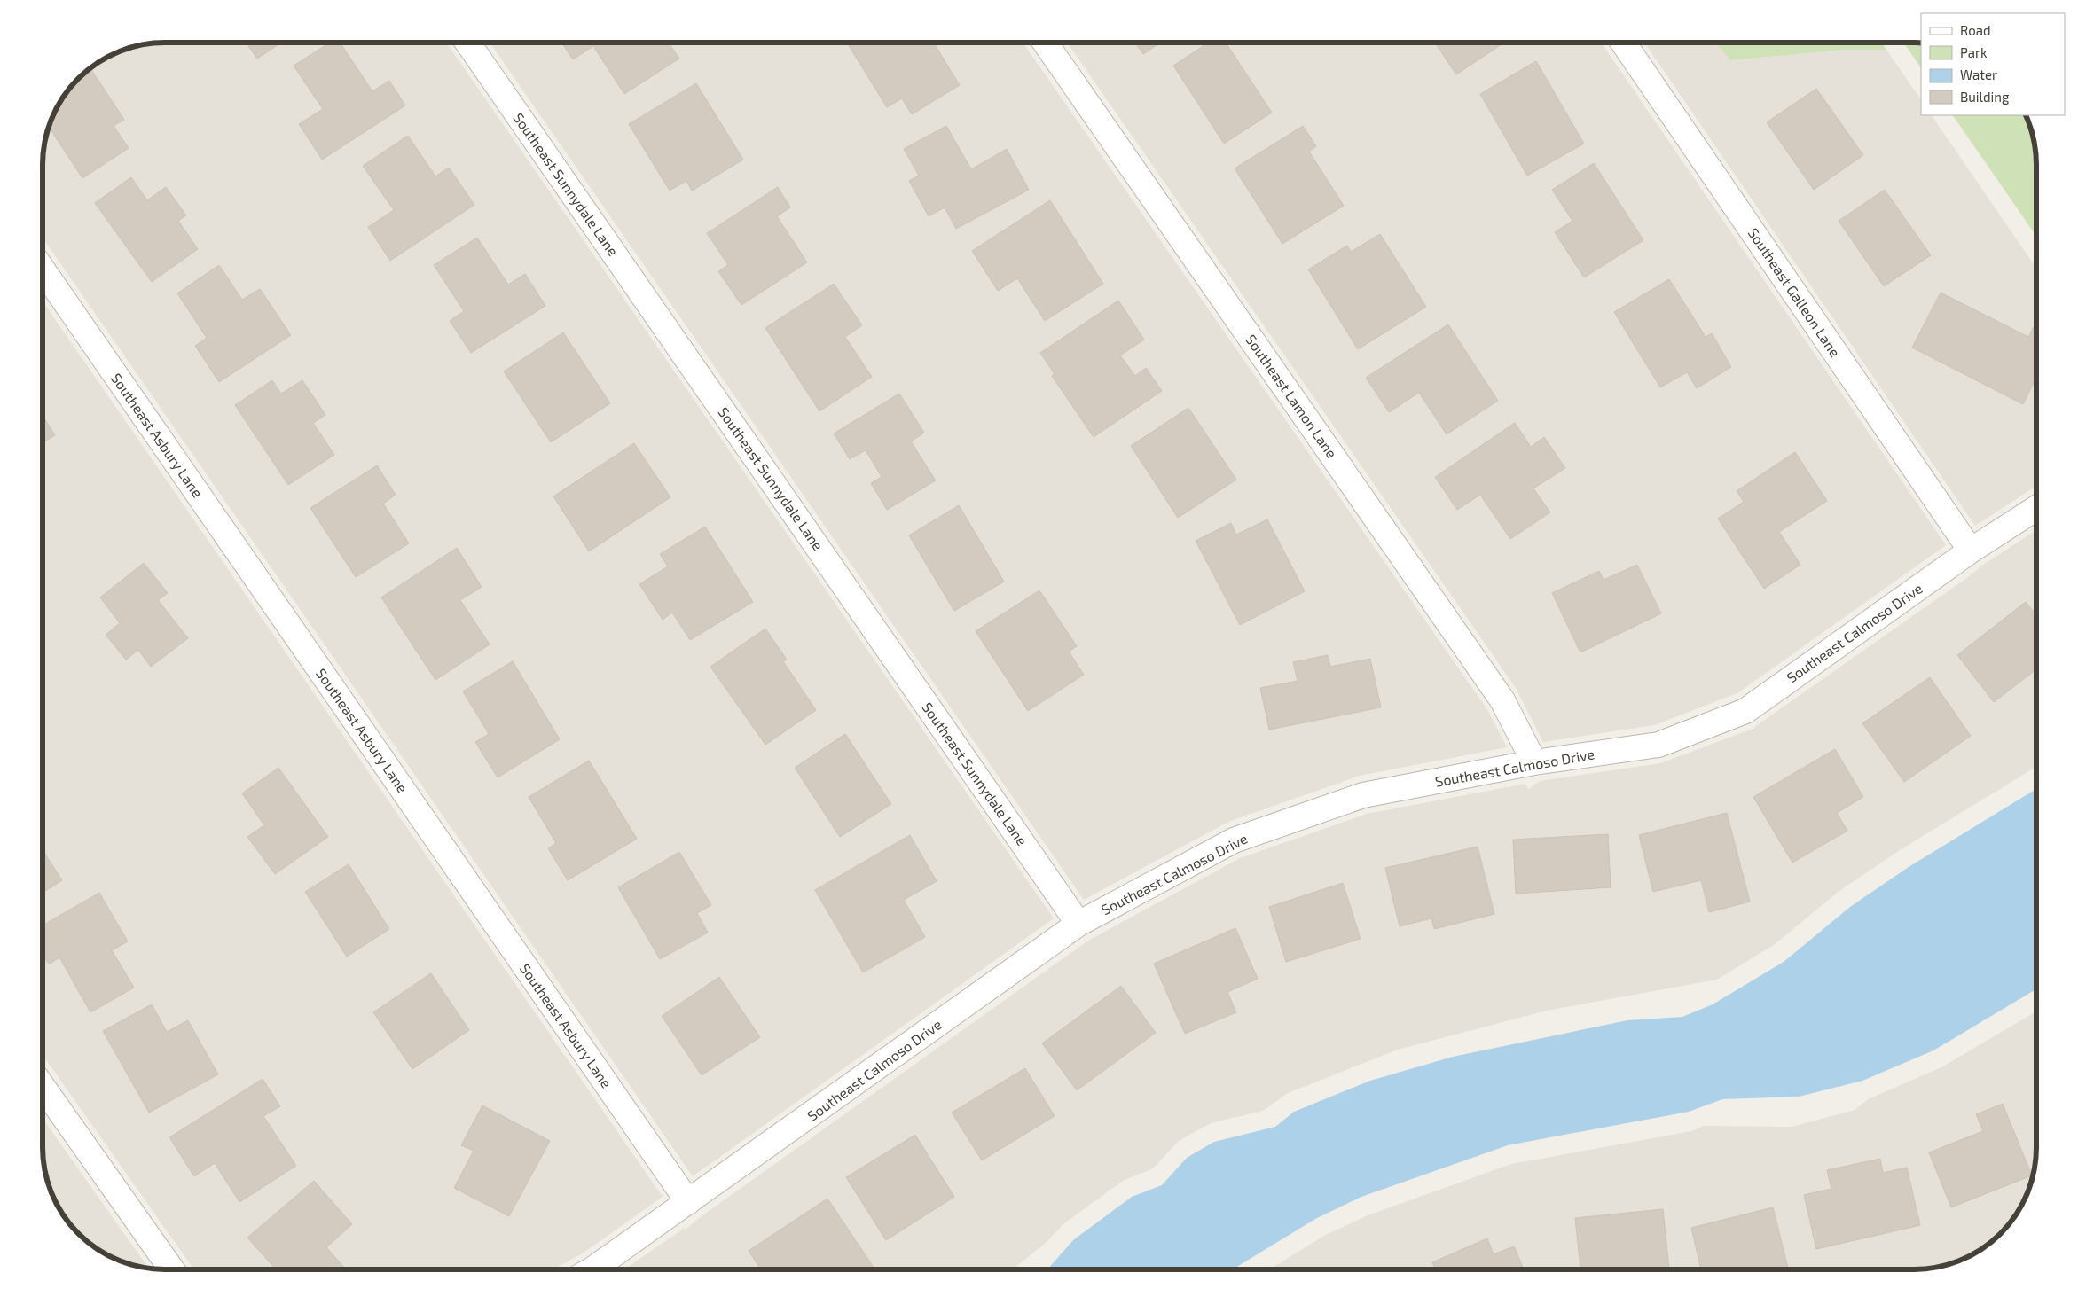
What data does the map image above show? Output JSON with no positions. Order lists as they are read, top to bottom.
{
  "streets": {
    "street": [
      "Southeast Sunnydale Lane",
      "Southeast Galleon Lane",
      "Southeast Lamon Lane",
      "Southeast Asbury Lane",
      "Southeast Calmoso Drive"
    ]
  },
  "crossings": [
    ["Southeast Sunnydale Lane", "Southeast Calmoso Drive"],
    ["Southeast Galleon Lane", "Southeast Calmoso Drive"],
    ["Southeast Lamon Lane", "Southeast Calmoso Drive"],
    ["Southeast Asbury Lane", "Southeast Calmoso Drive"]
  ],
  "legend": [
    "Road",
    "Park",
    "Water",
    "Building"
  ]
}
